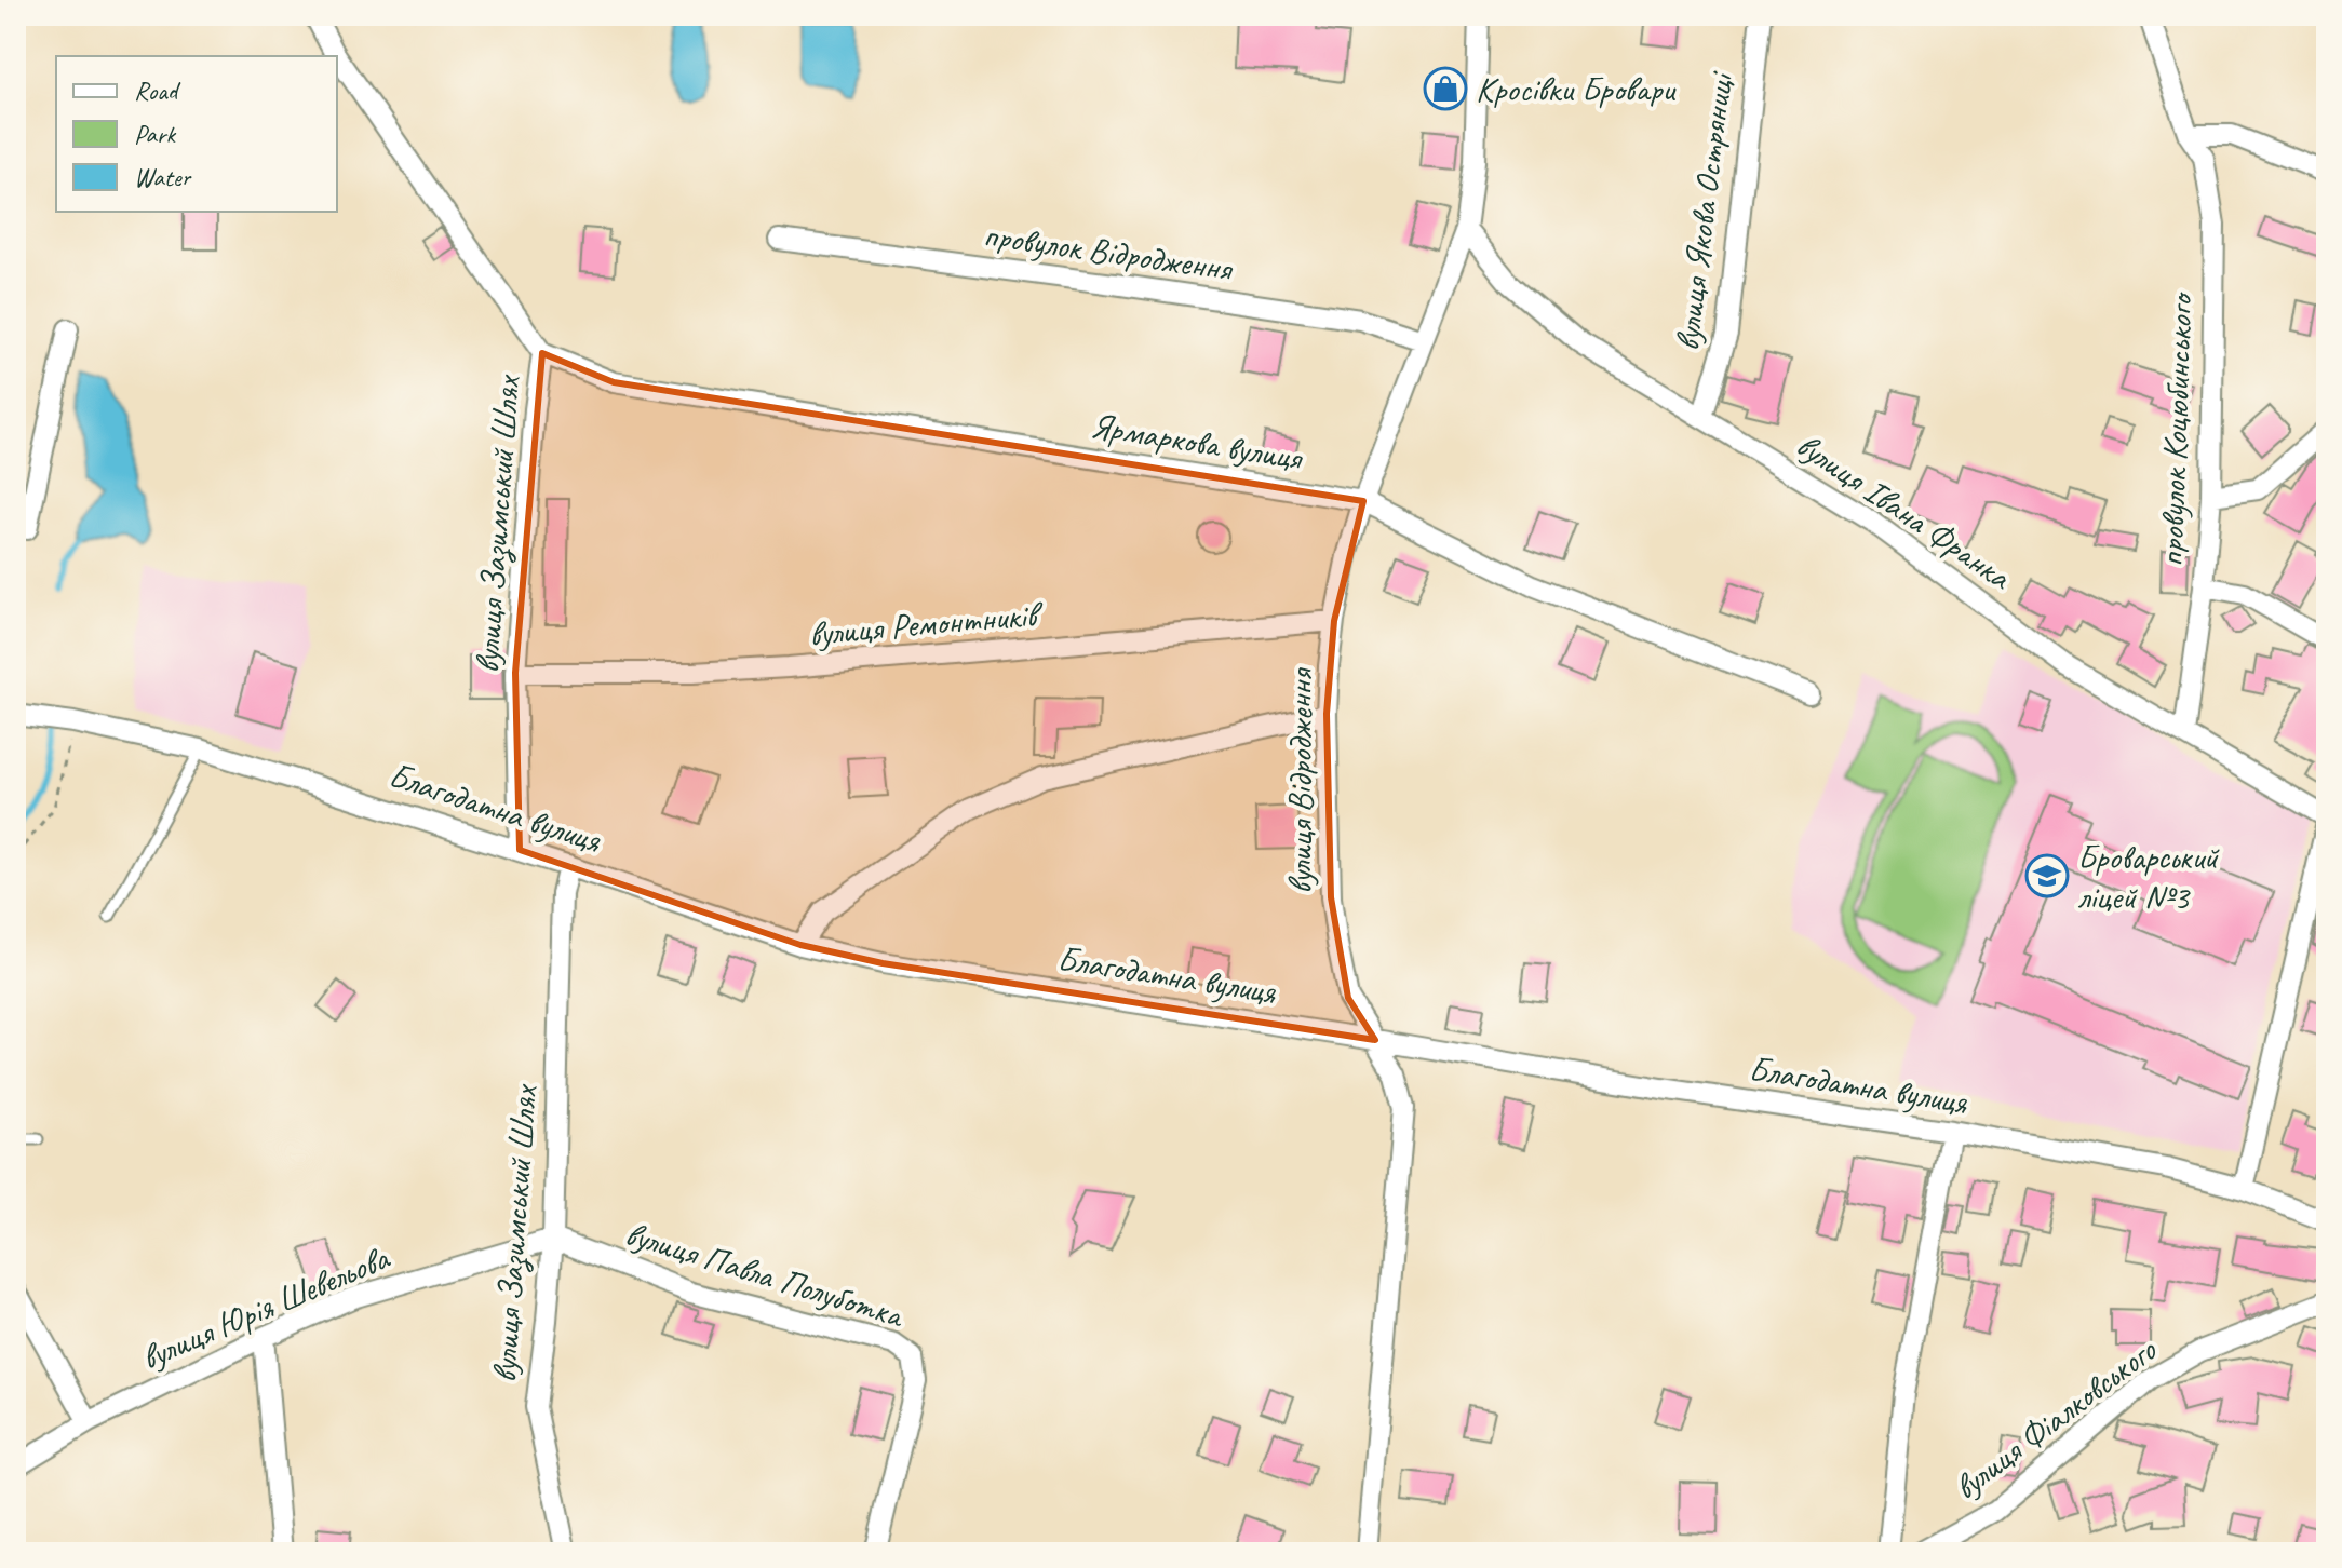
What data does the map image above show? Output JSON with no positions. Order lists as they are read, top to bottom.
{
  "streets": {
    "street": [
      "вулиця Якова Остряниці",
      "провулок Відродження",
      "провулок Коцюбинського",
      "Ярмаркова вулиця",
      "вулиця Івана Франка",
      "вулиця Зазимський Шлях",
      "вулиця Ремонтників",
      "вулиця Відродження",
      "Благодатна вулиця",
      "вулиця Павла Полуботка",
      "вулиця Юрія Шевельова",
      "вулиця Фіалковського"
    ]
  },
  "crossings": [
    ["вулиця Якова Остряниці", "вулиця Івана Франка"],
    ["провулок Відродження", "вулиця Відродження"],
    ["провулок Коцюбинського", "вулиця Івана Франка"],
    ["Ярмаркова вулиця", "вулиця Зазимський Шлях"],
    ["Ярмаркова вулиця", "вулиця Відродження"],
    ["вулиця Івана Франка", "вулиця Відродження"],
    ["вулиця Зазимський Шлях", "вулиця Ремонтників"],
    ["вулиця Зазимський Шлях", "Благодатна вулиця"],
    ["вулиця Зазимський Шлях", "вулиця Павла Полуботка"],
    ["вулиця Зазимський Шлях", "вулиця Юрія Шевельова"],
    ["вулиця Ремонтників", "вулиця Відродження"],
    ["вулиця Відродження", "Благодатна вулиця"],
    ["Благодатна вулиця", "вулиця Фіалковського"],
    ["вулиця Павла Полуботка", "вулиця Юрія Шевельова"]
  ],
  "places": {
    "shop": ["Кросівки Бровари"],
    "school or university": ["Броварський ліцей №3"]
  },
  "legend": ["Road", "Park", "Water"]
}
